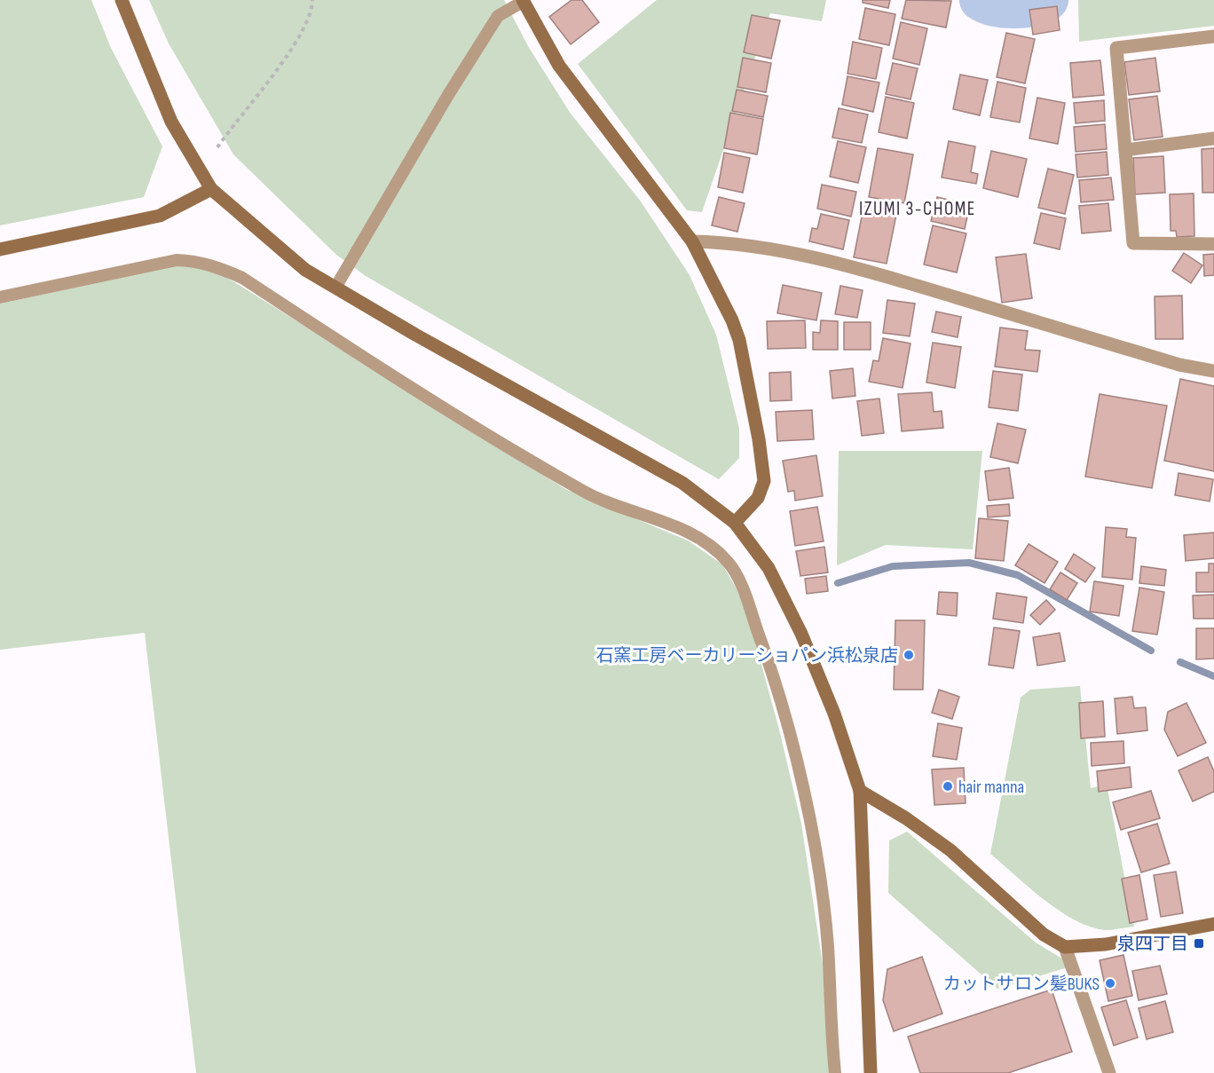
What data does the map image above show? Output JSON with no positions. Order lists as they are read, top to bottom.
{
  "districts": ["IZUMI 3-CHOME"],
  "places": {
    "other": ["石窯工房ベーカリーショパン浜松泉店", "hair manna", "カットサロン髪BUKS"],
    "transit": ["泉四丁目"]
  }
}
